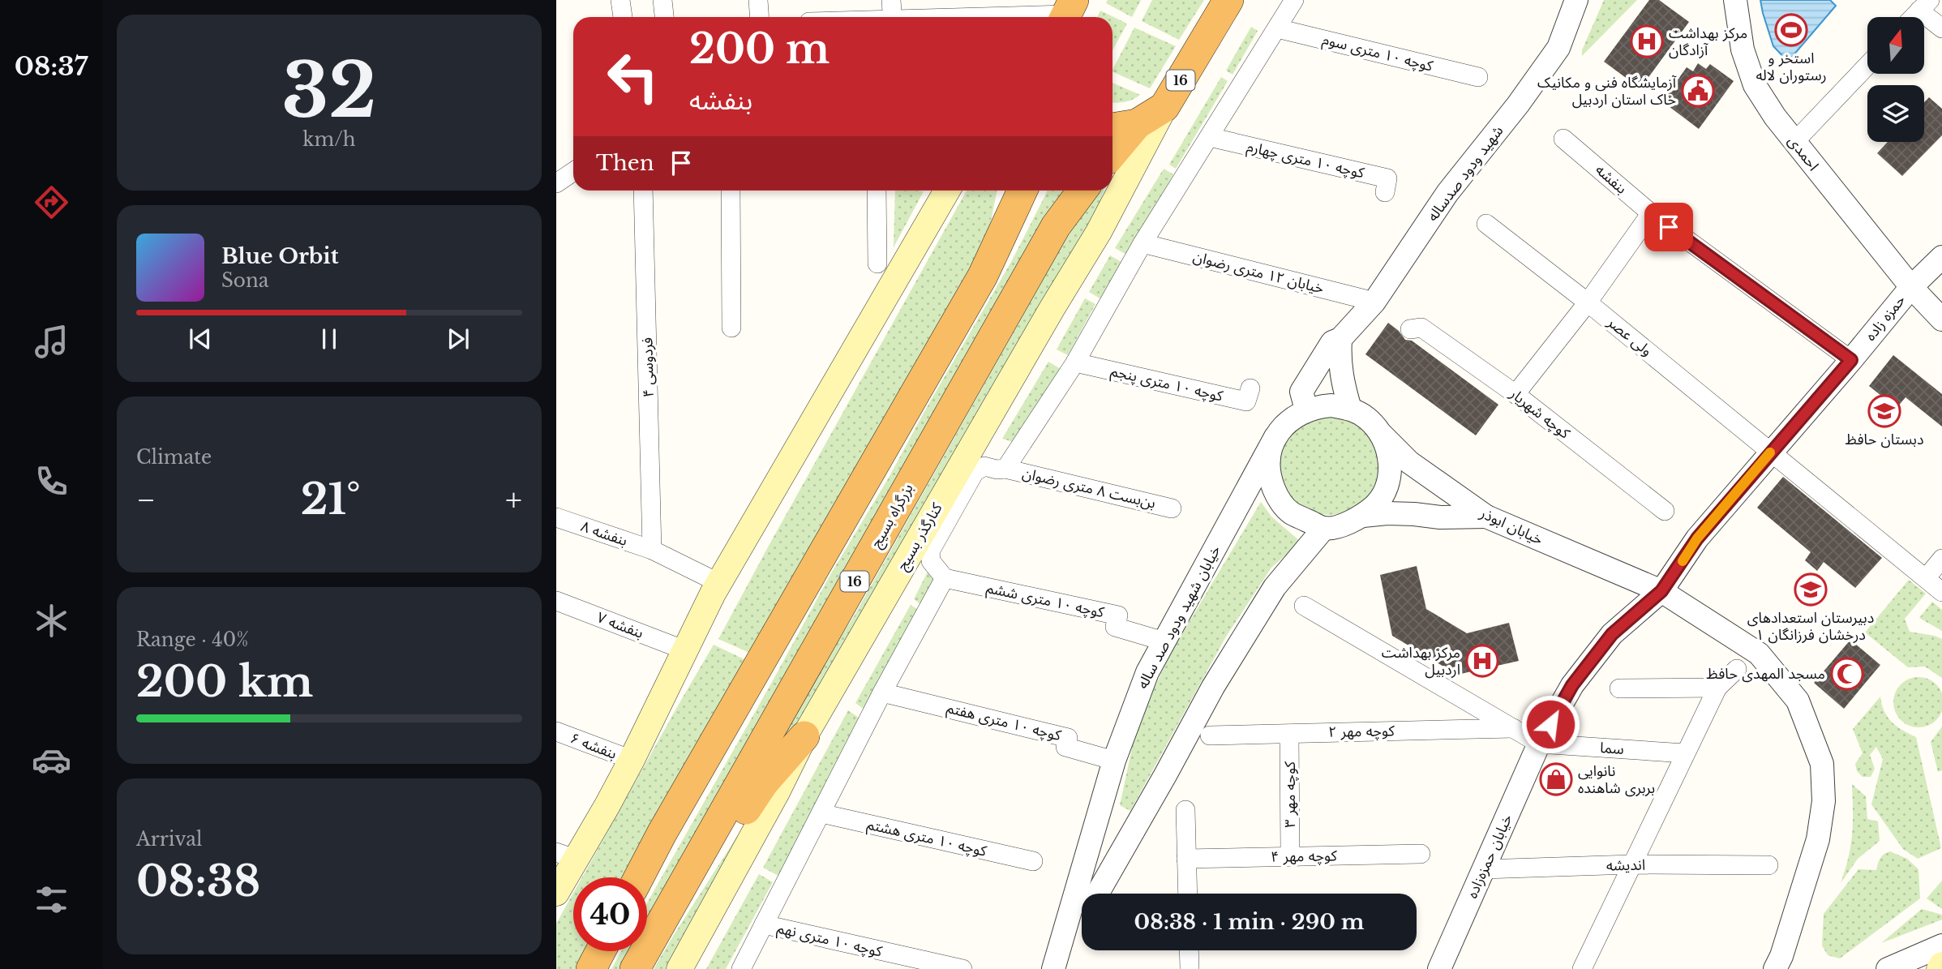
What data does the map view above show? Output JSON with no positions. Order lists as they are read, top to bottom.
{
  "streets": {
    "highway": ["16", "بزرگراه بسیج"],
    "main road": ["کنارگذر بسیج"],
    "street": [
      "کوچه ۱۰ متری سوم",
      "احمدی",
      "کوچه ۱۰ متری چهارم",
      "شهید ودود صدساله",
      "بنفشه",
      "خیابان ۱۲ متری رضوان",
      "حمزه زاده",
      "ولی عصر",
      "فردوسی ۴",
      "کوچه ۱۰ متری پنجم",
      "کوچه شهریار",
      "بن‌بست ۸ متری رضوان",
      "خیابان ابوذر",
      "بنفشه ۸",
      "کوچه ۱۰ متری ششم",
      "خیابان شهید ودود صد ساله",
      "بنفشه ۷",
      "کوچه ۱۰ متری هفتم",
      "کوچه مهر ۲",
      "بنفشه ۶",
      "سما",
      "کوچه مهر ۳",
      "کوچه ۱۰ متری هشتم",
      "کوچه مهر ۴",
      "خیابان حمزه‌زاده",
      "اندیشه",
      "کوچه ۱۰ متری نهم"
    ]
  },
  "crossings": [
    ["16", "کنارگذر بسیج"],
    ["احمدی", "حمزه زاده"],
    ["شهید ودود صدساله", "خیابان ۱۲ متری رضوان"],
    ["شهید ودود صدساله", "خیابان ابوذر"],
    ["شهید ودود صدساله", "خیابان شهید ودود صد ساله"],
    ["بنفشه", "حمزه زاده"],
    ["حمزه زاده", "ولی عصر"],
    ["حمزه زاده", "خیابان ابوذر"],
    ["حمزه زاده", "سما"],
    ["حمزه زاده", "خیابان حمزه‌زاده"],
    ["فردوسی ۴", "بنفشه ۸"],
    ["بن‌بست ۸ متری رضوان", "کوچه ۱۰ متری ششم"],
    ["خیابان ابوذر", "خیابان شهید ودود صد ساله"],
    ["کوچه ۱۰ متری ششم", "خیابان شهید ودود صد ساله"],
    ["خیابان شهید ودود صد ساله", "کوچه ۱۰ متری هفتم"],
    ["کوچه مهر ۲", "کوچه مهر ۳"],
    ["سما", "خیابان حمزه‌زاده"],
    ["کوچه مهر ۳", "کوچه مهر ۴"],
    ["خیابان حمزه‌زاده", "اندیشه"]
  ],
  "places": {
    "sports": ["استخر و رستوران لاله"],
    "hospital": ["مرکز بهداشت آزادگان", "مرکز بهداشت اردبیل"],
    "public building": ["آزمایشگاه فنی و مکانیک خاک استان اردبیل"],
    "school or university": ["دبستان حافظ", "دبیرستان استعدادهای درخشان فرزانگان ۱"],
    "mosque": ["مسجد المهدی حافظ"],
    "shop": ["نانوایی بربری شاهنده"]
  },
  "north": "top",
  "page": {
    "tabs": "08:37",
    "tile": [
      ["32", "km/h"],
      "Climate",
      ["Range · 40%", "200 km"],
      ["Arrival", "08:38"]
    ],
    "turn": ["200 m", "بنفشه"],
    "then": "Then",
    "song": ["Blue Orbit", "Sona"],
    "heat": ["−", "21°", "+"],
    "limit": "40",
    "trip": "08:38 · 1 min · 290 m"
  }
}
